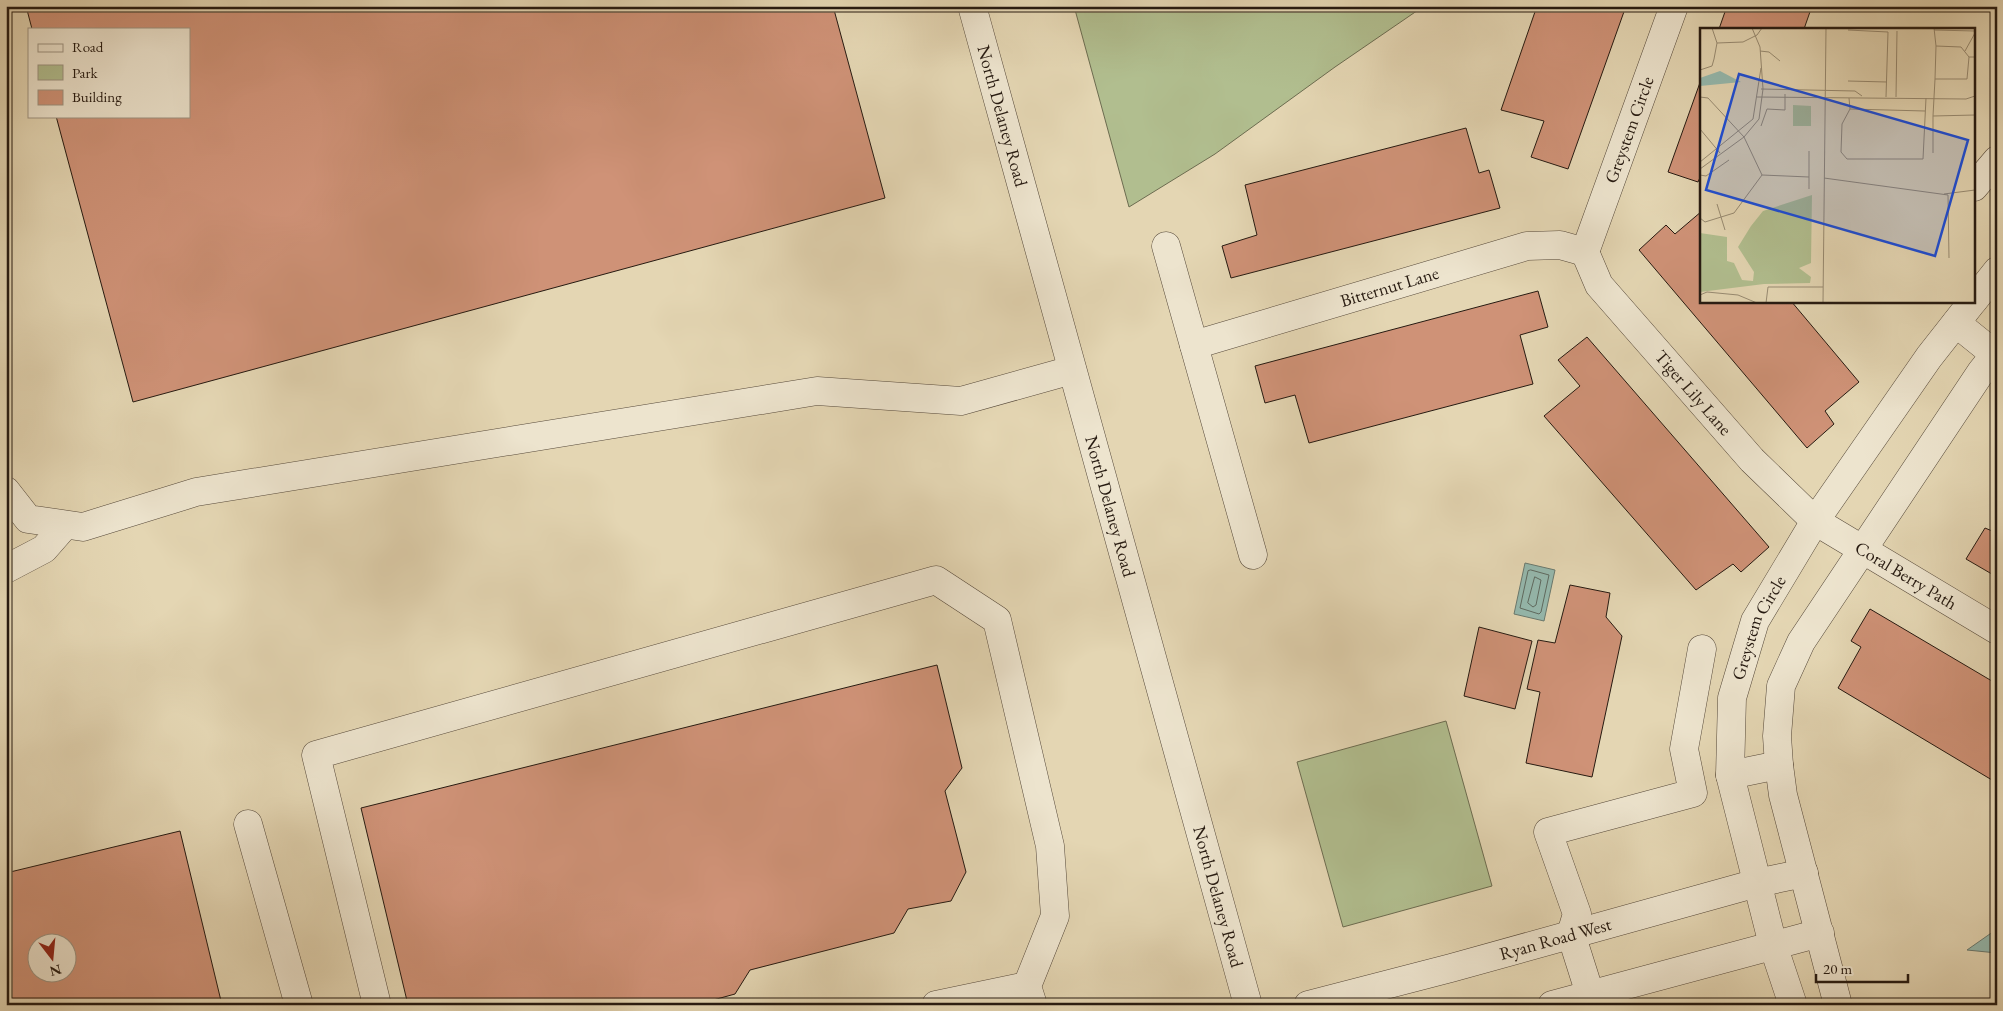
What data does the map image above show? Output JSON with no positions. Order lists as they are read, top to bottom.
{
  "streets": {
    "street": [
      "North Delaney Road",
      "Greystem Circle",
      "Bitternut Lane",
      "Tiger Lily Lane",
      "Coral Berry Path",
      "Ryan Road West"
    ]
  },
  "crossings": [
    ["Greystem Circle", "Bitternut Lane"],
    ["Greystem Circle", "Tiger Lily Lane"],
    ["Greystem Circle", "Coral Berry Path"],
    ["Greystem Circle", "Ryan Road West"],
    ["Bitternut Lane", "Tiger Lily Lane"],
    ["Tiger Lily Lane", "Coral Berry Path"]
  ],
  "legend": ["Road", "Park", "Building"],
  "scale_bar": "20 m",
  "north": "bottom"
}
